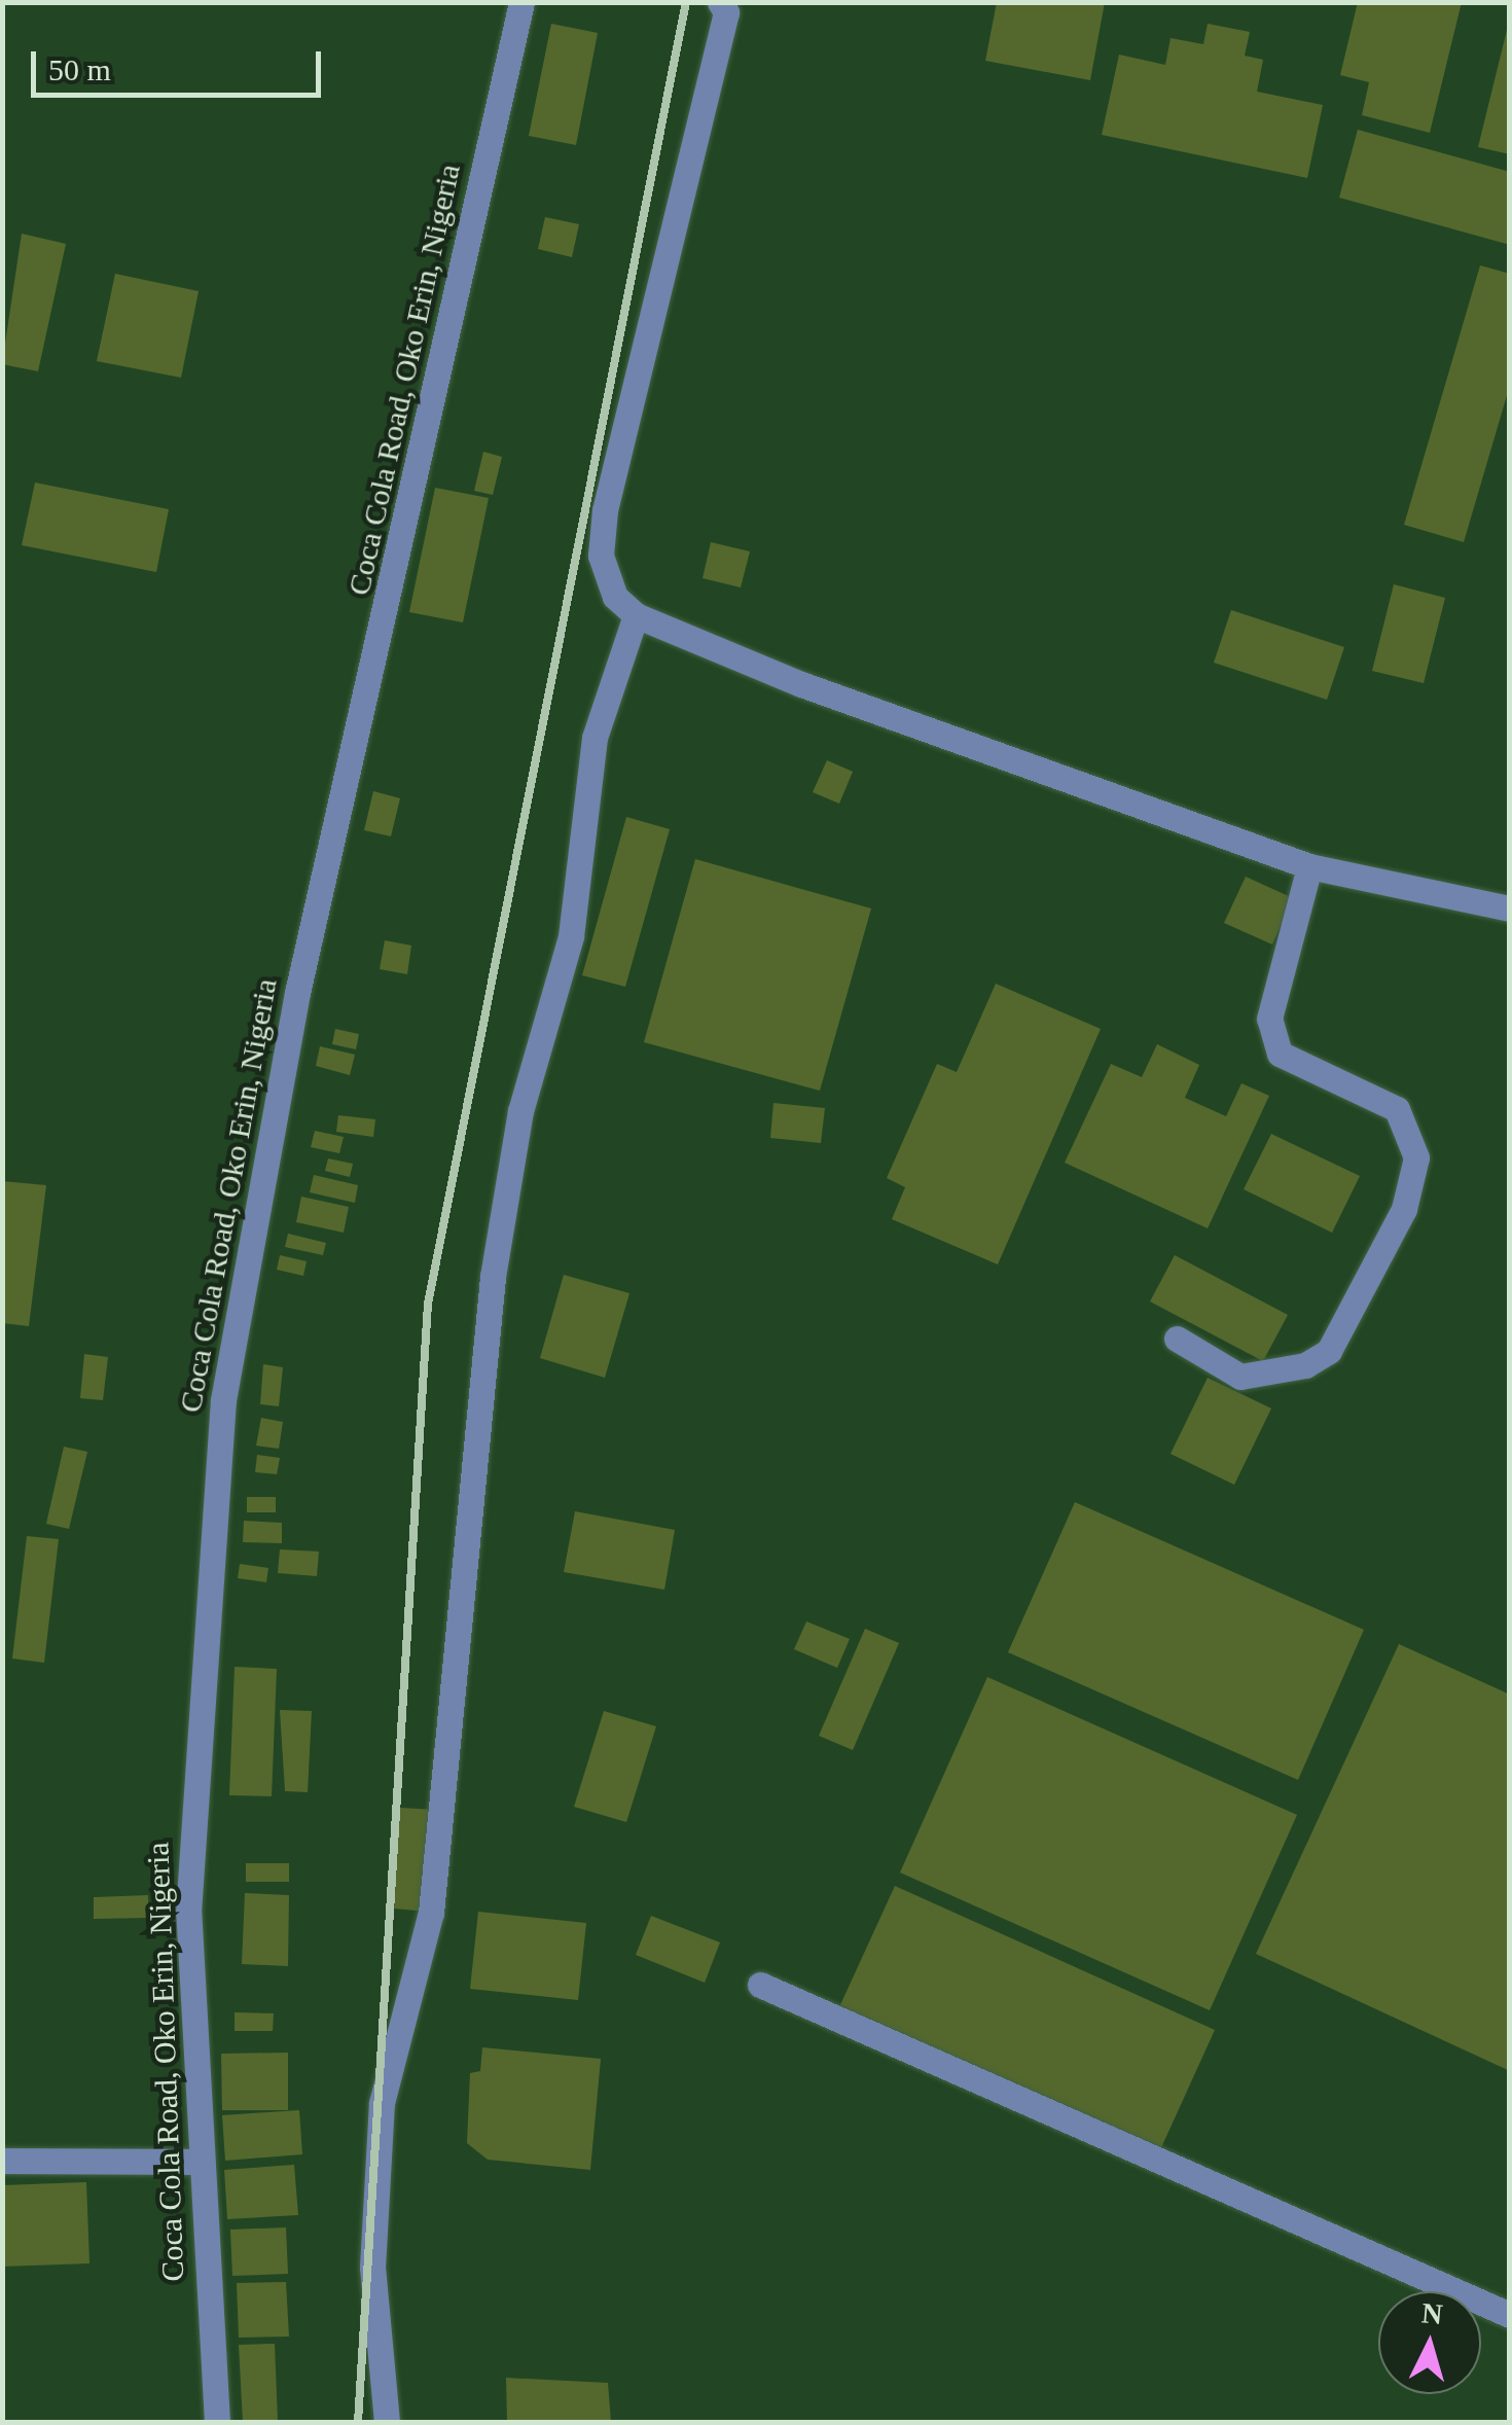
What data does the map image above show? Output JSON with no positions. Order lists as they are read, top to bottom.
{
  "streets": {
    "street": ["Coca Cola Road, Oko Erin, Nigeria"]
  },
  "scale_bar": "50 m",
  "north": "top"
}
